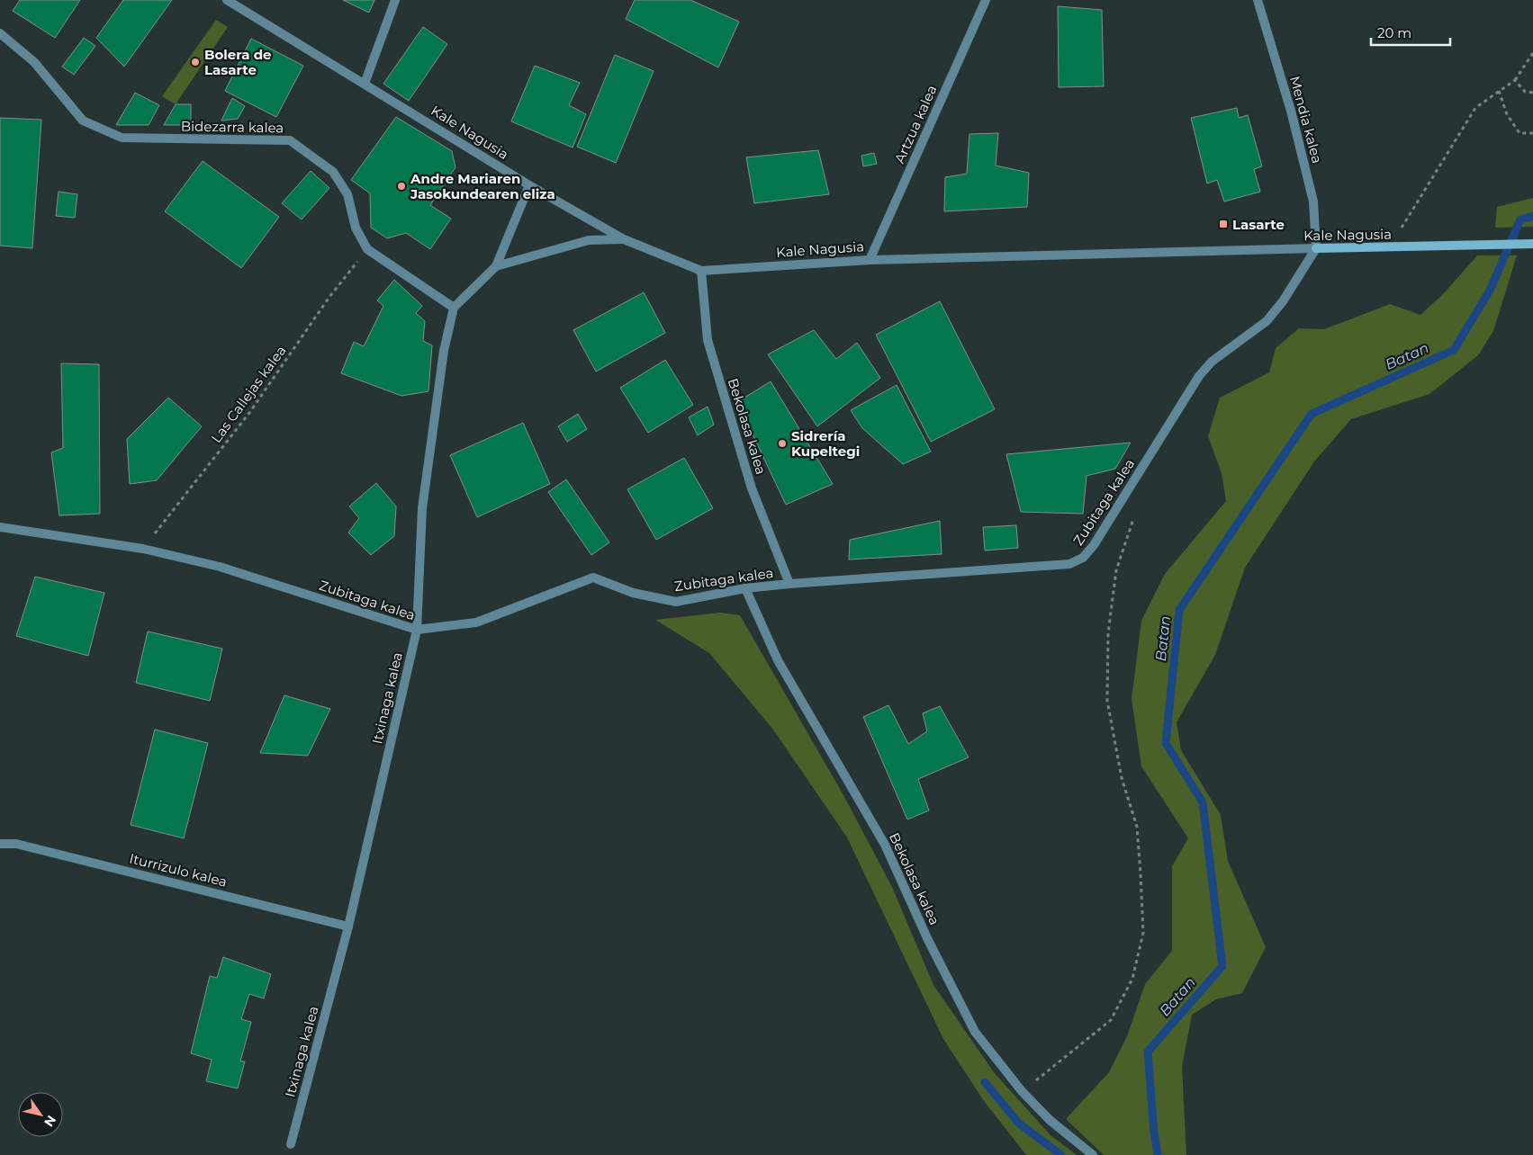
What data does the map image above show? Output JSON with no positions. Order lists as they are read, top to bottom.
{
  "streets": {
    "street": [
      "Mendia kalea",
      "Artzua kalea",
      "Bidezarra kalea",
      "Kale Nagusia",
      "Bekolasa kalea",
      "Zubitaga kalea",
      "Itxinaga kalea",
      "Iturrizulo kalea"
    ],
    "path": ["Las Callejas kalea"]
  },
  "crossings": [
    ["Mendia kalea", "Kale Nagusia"],
    ["Mendia kalea", "Zubitaga kalea"],
    ["Artzua kalea", "Kale Nagusia"],
    ["Bidezarra kalea", "Las Callejas kalea"],
    ["Bidezarra kalea", "Itxinaga kalea"],
    ["Kale Nagusia", "Bekolasa kalea"],
    ["Kale Nagusia", "Zubitaga kalea"],
    ["Las Callejas kalea", "Zubitaga kalea"],
    ["Bekolasa kalea", "Zubitaga kalea"],
    ["Zubitaga kalea", "Itxinaga kalea"],
    ["Itxinaga kalea", "Iturrizulo kalea"]
  ],
  "water": ["Batan"],
  "places": {
    "other": ["Bolera de Lasarte", "Andre Mariaren Jasokundearen eliza", "Sidrería Kupeltegi"],
    "transit": ["Lasarte"]
  },
  "scale_bar": "20 m",
  "north": "bottom right"
}
